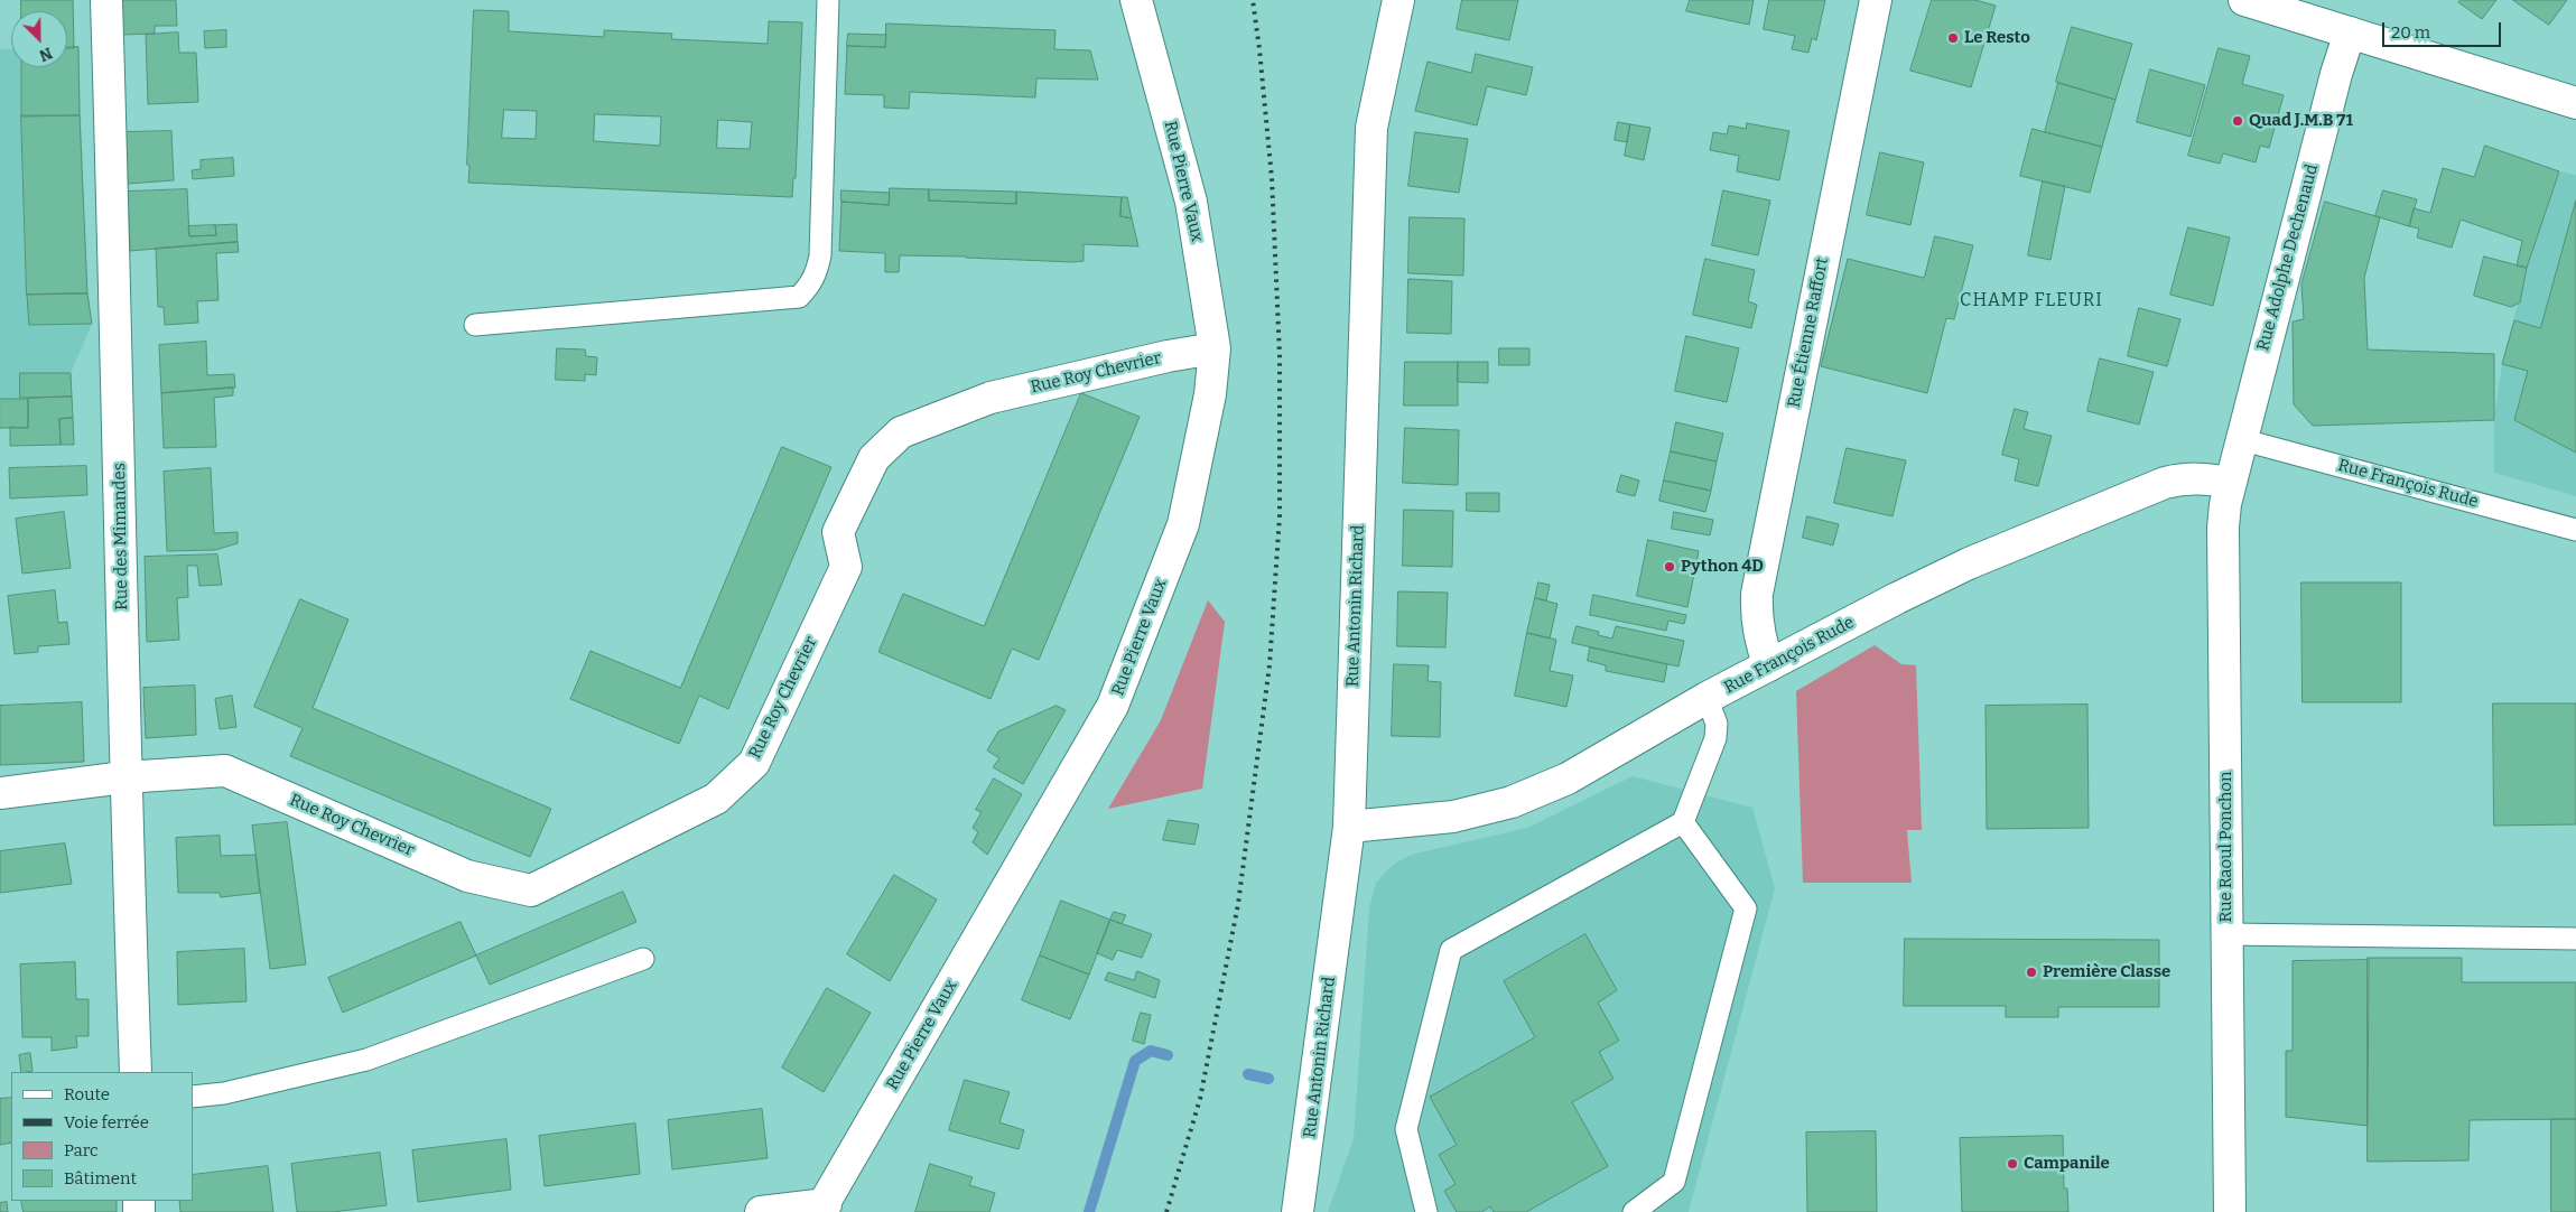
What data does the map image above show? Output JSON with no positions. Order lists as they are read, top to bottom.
{
  "streets": {
    "street": [
      "Rue Pierre Vaux",
      "Rue Adolphe Dechenaud",
      "Rue Étienne Raffort",
      "Rue Roy Chevrier",
      "Rue François Rude",
      "Rue des Mimandes",
      "Rue Antonin Richard",
      "Rue Raoul Ponchon"
    ]
  },
  "crossings": [
    ["Rue Pierre Vaux", "Rue Roy Chevrier"],
    ["Rue Adolphe Dechenaud", "Rue François Rude"],
    ["Rue Adolphe Dechenaud", "Rue Raoul Ponchon"],
    ["Rue Étienne Raffort", "Rue François Rude"],
    ["Rue Roy Chevrier", "Rue des Mimandes"],
    ["Rue François Rude", "Rue Antonin Richard"],
    ["Rue François Rude", "Rue Raoul Ponchon"]
  ],
  "districts": ["CHAMP FLEURI"],
  "places": [
    "Le Resto",
    "Quad J.M.B 71",
    "Python 4D",
    "Première Classe",
    "Campanile"
  ],
  "legend": [
    "Route",
    "Voie ferrée",
    "Parc",
    "Bâtiment"
  ],
  "scale_bar": "20 m",
  "north": "bottom right"
}
